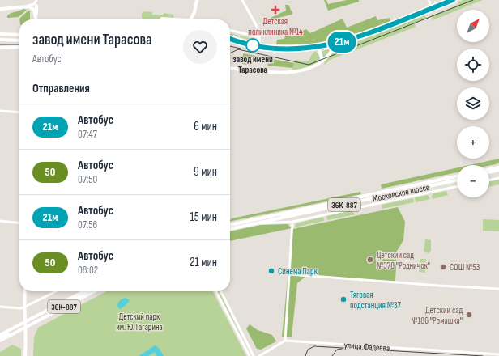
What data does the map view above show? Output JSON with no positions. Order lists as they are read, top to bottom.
{
  "streets": {
    "main road": ["Московское шоссе", "36К-887"],
    "street": ["улица Фадеева"]
  },
  "parks": ["Детский парк им. Ю. Гагарина"],
  "places": {
    "health": ["Детская поликлиника №14"],
    "other": [
      "завод имени Тарасова",
      "Детский сад №378 \"Родничок\"",
      "СОШ №53",
      "Синема Парк",
      "Тяговая подстанция №37",
      "Детский сад №186 \"Ромашка\""
    ]
  },
  "lines": ["bus line 21м"],
  "north": "top right",
  "page": {
    "on_map": "21м",
    "map_buttons": ["+", "−"],
    "heading": [
      ["завод имени Тарасова", "Автобус"],
      "Отправления"
    ],
    "list": [
      {
        "mark": "21м",
        "name": "Автобус",
        "note": "07:47",
        "value": "6 мин"
      },
      {
        "mark": "50",
        "name": "Автобус",
        "note": "07:50",
        "value": "9 мин"
      },
      {
        "mark": "21м",
        "name": "Автобус",
        "note": "07:56",
        "value": "15 мин"
      },
      {
        "mark": "50",
        "name": "Автобус",
        "note": "08:02",
        "value": "21 мин"
      }
    ]
  }
}
